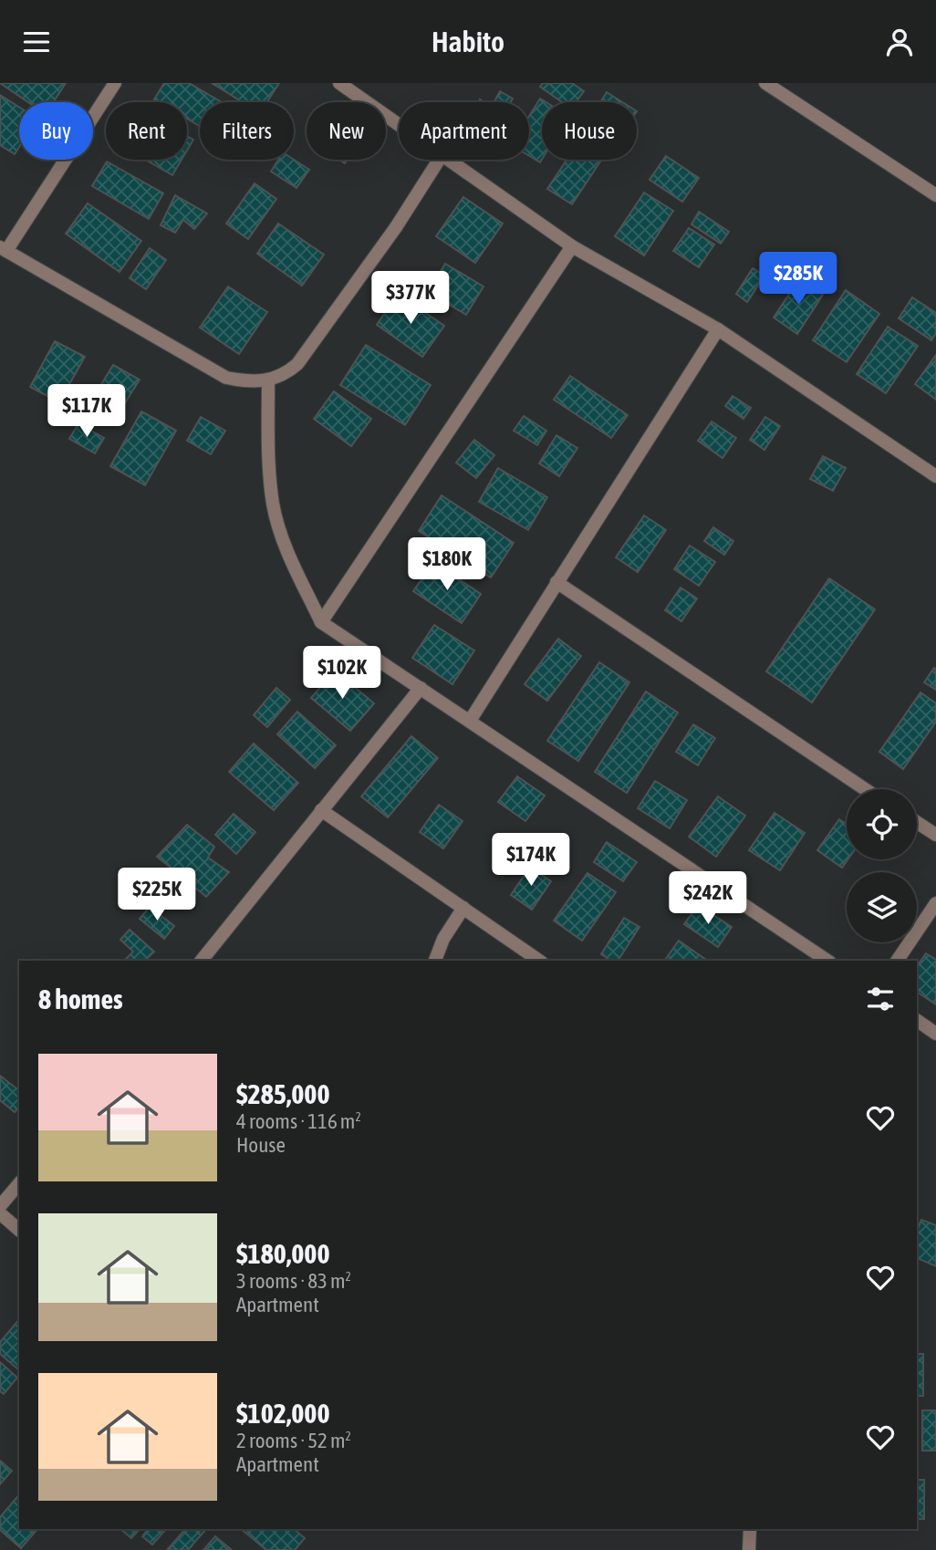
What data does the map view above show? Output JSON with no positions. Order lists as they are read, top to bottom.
{
  "page": {
    "header": "Habito",
    "chip": [
      "Buy",
      "Rent",
      "Filters",
      "New",
      "Apartment",
      "House"
    ],
    "price": [
      "$285K",
      "$377K",
      "$117K",
      "$180K",
      "$102K",
      "$174K",
      "$225K",
      "$242K"
    ],
    "heading": "8 homes",
    "list": [
      {
        "name": "$285,000",
        "note": "4 rooms · 116 m² · House"
      },
      {
        "name": "$180,000",
        "note": "3 rooms · 83 m² · Apartment"
      },
      {
        "name": "$102,000",
        "note": "2 rooms · 52 m² · Apartment"
      }
    ]
  }
}
